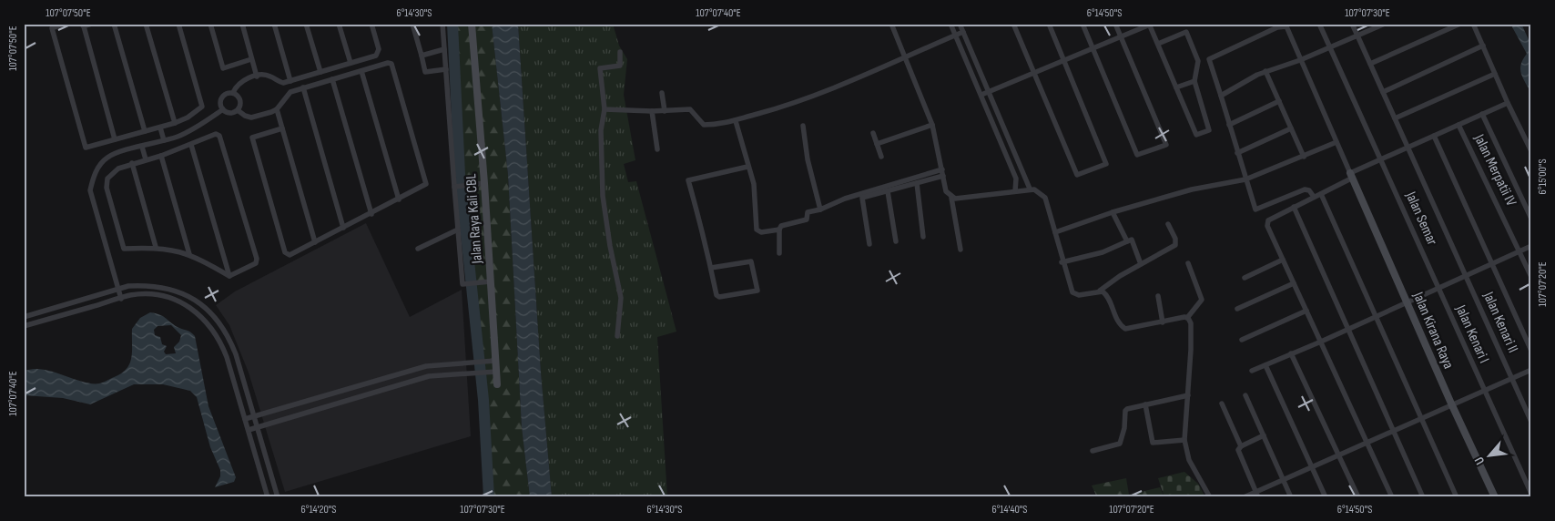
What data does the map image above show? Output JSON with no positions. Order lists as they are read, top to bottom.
{
  "streets": {
    "main road": ["Jalan Raya Kali CBL", "Jalan Kirana Raya"],
    "street": [
      "Jalan Merpatii IV",
      "Jalan Semar",
      "Jalan Kenari II",
      "Jalan Kenari I"
    ]
  },
  "crossings": [
    ["Jalan Semar", "Jalan Kenari I"]
  ],
  "north": "bottom left",
  "coordinates": [
    "107°07'50\"E",
    "6°14'30\"S",
    "107°07'40\"E",
    "6°14'50\"S",
    "107°07'30\"E",
    "6°15'00\"S",
    "107°07'20\"E",
    "6°14'20\"S",
    "6°14'40\"S"
  ]
}
